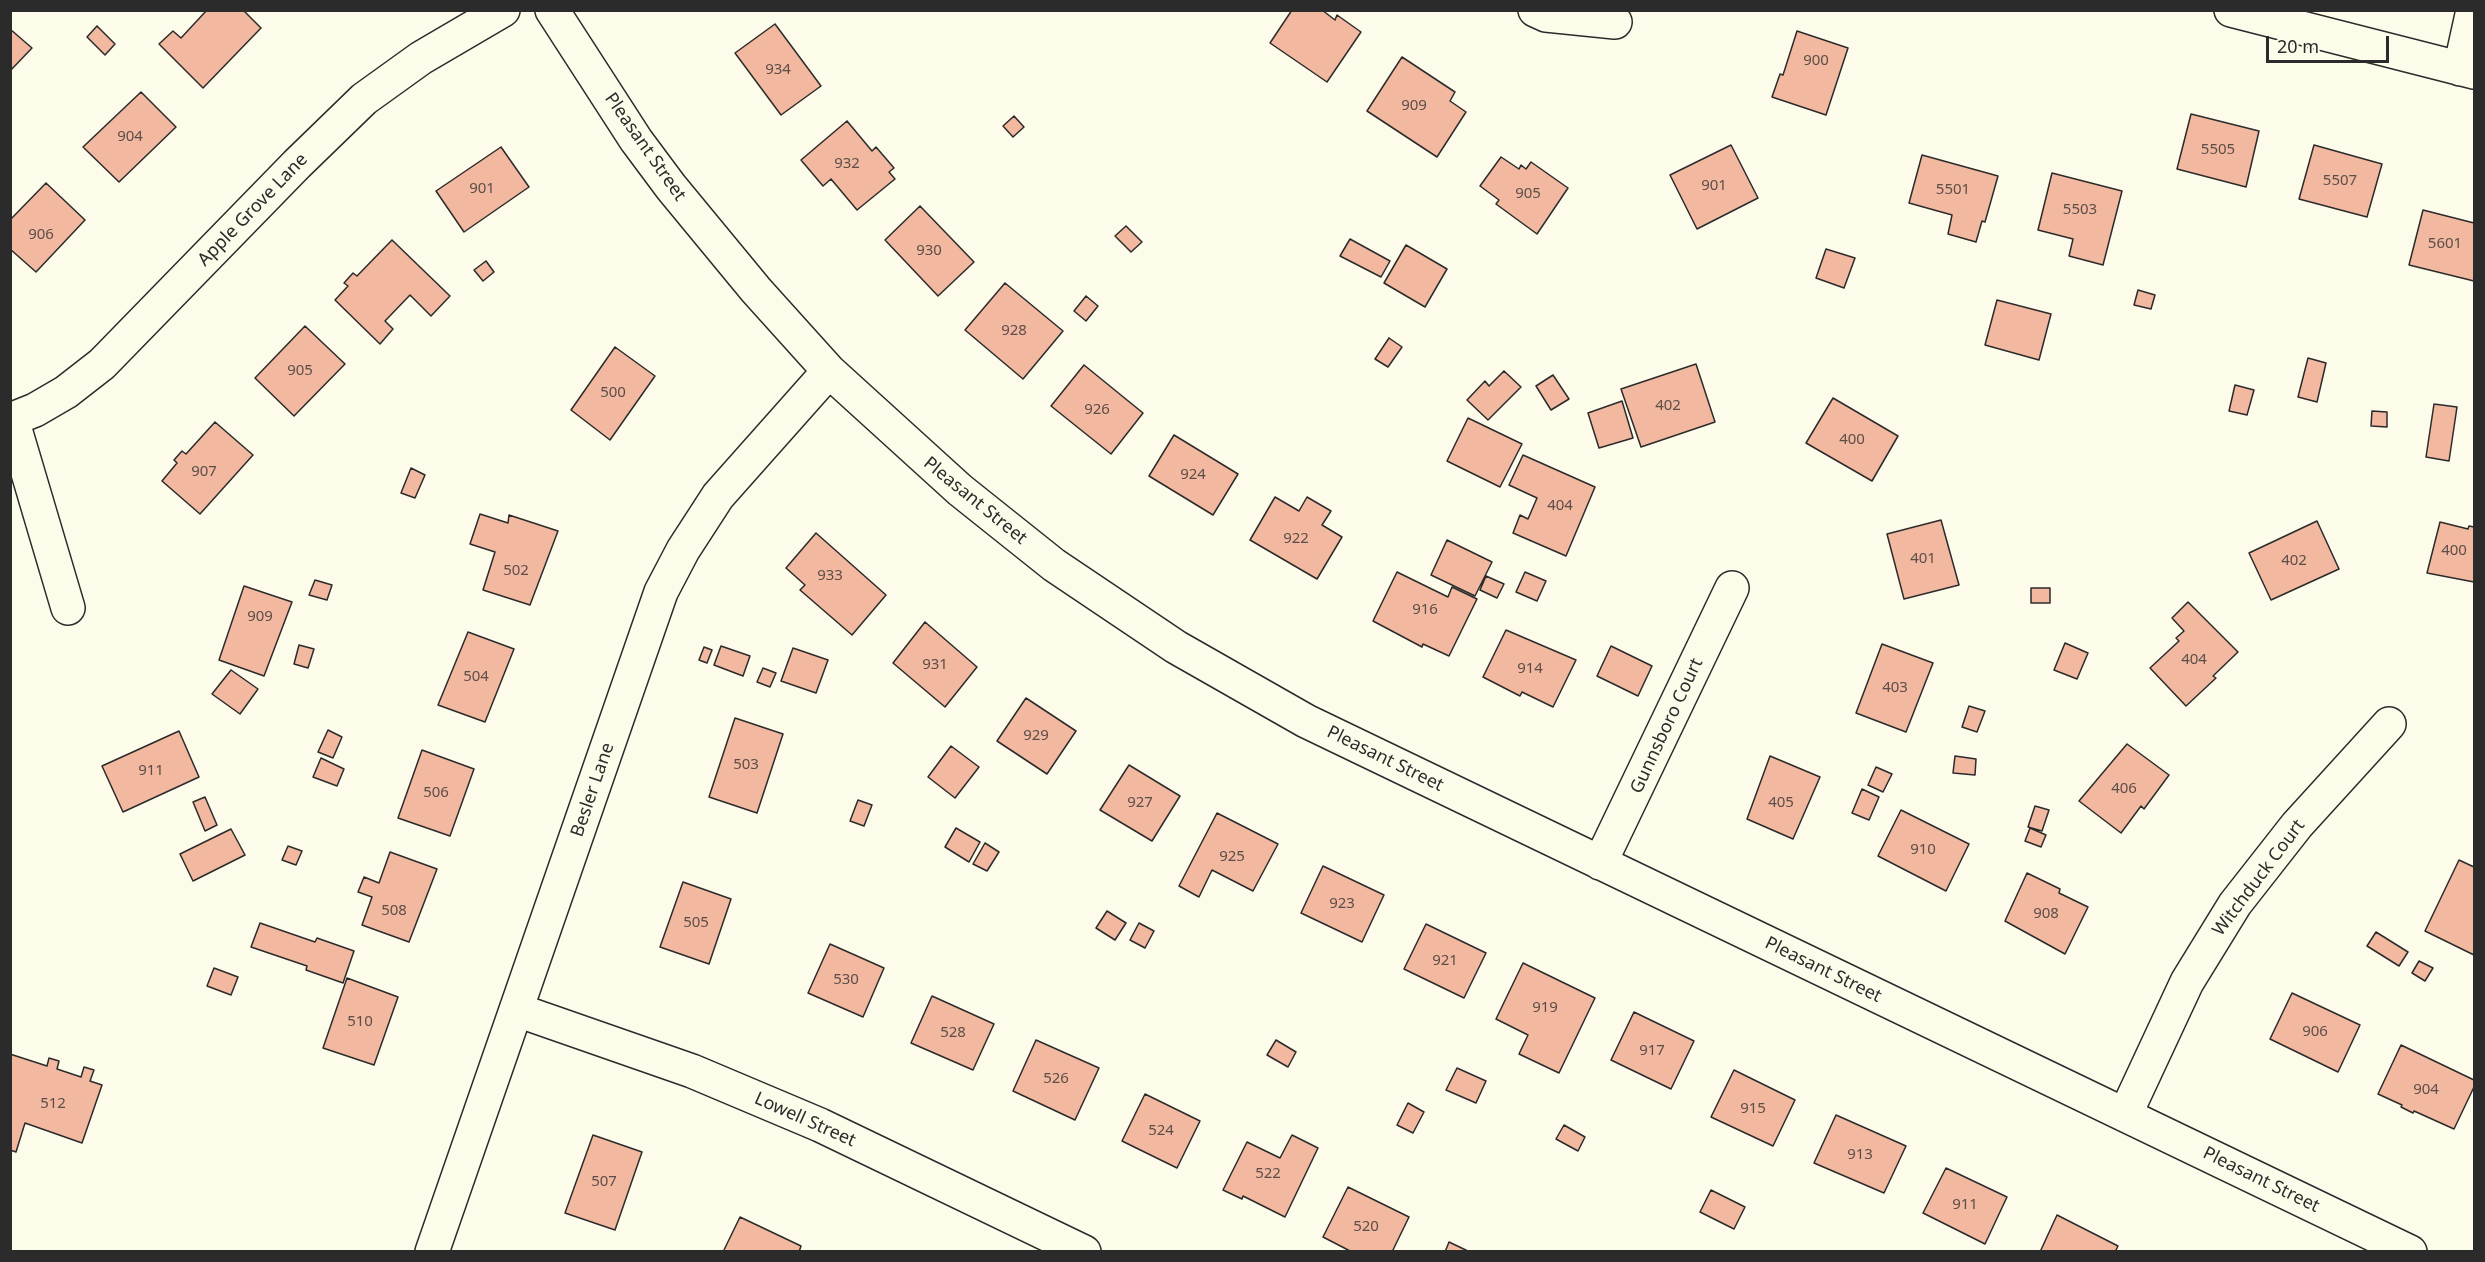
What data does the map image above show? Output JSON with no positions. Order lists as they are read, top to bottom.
{
  "streets": {
    "street": [
      "Pleasant Street",
      "Apple Grove Lane",
      "Gunnsboro Court",
      "Besler Lane",
      "Witchduck Court",
      "Lowell Street"
    ]
  },
  "crossings": [
    ["Pleasant Street", "Gunnsboro Court"],
    ["Pleasant Street", "Besler Lane"],
    ["Pleasant Street", "Witchduck Court"],
    ["Besler Lane", "Lowell Street"]
  ],
  "house_numbers": [
    "900",
    "934",
    "909",
    "904",
    "5505",
    "932",
    "5507",
    "901",
    "901",
    "5501",
    "905",
    "5503",
    "906",
    "5601",
    "930",
    "928",
    "905",
    "500",
    "402",
    "926",
    "400",
    "907",
    "924",
    "404",
    "922",
    "400",
    "401",
    "402",
    "502",
    "933",
    "916",
    "909",
    "404",
    "931",
    "914",
    "504",
    "403",
    "929",
    "503",
    "911",
    "406",
    "506",
    "927",
    "405",
    "910",
    "925",
    "923",
    "508",
    "908",
    "505",
    "921",
    "530",
    "919",
    "510",
    "906",
    "528",
    "917",
    "526",
    "904",
    "512",
    "915",
    "524",
    "913",
    "522",
    "507",
    "911",
    "520"
  ],
  "scale_bar": "20 m"
}
